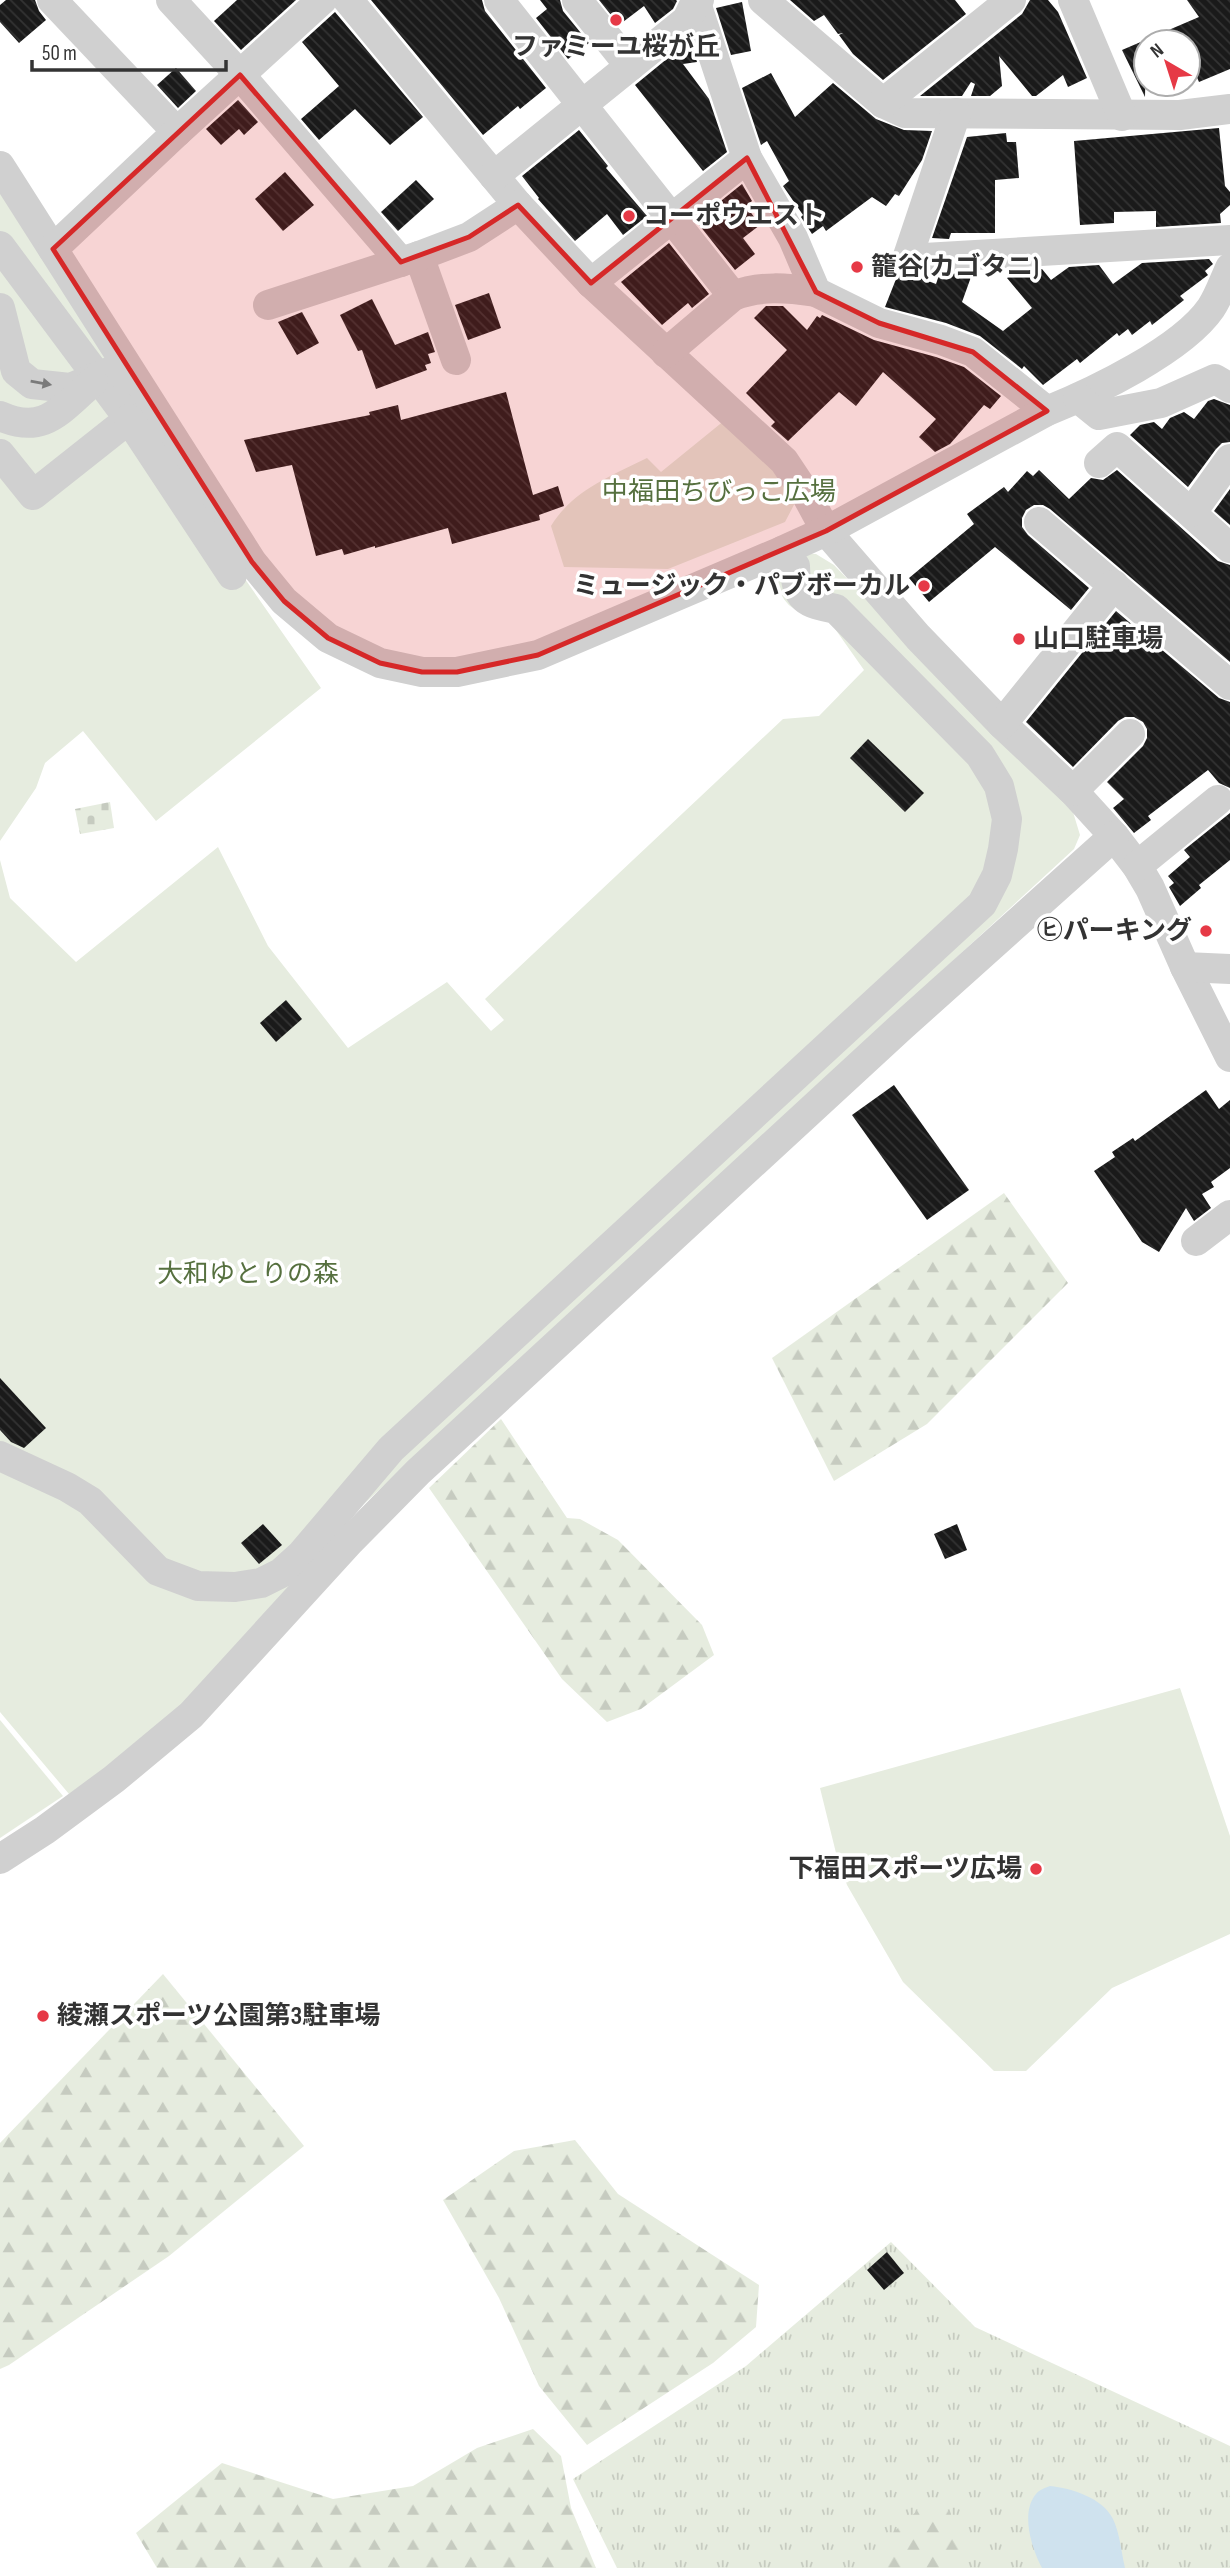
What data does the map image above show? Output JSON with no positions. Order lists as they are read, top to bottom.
{
  "parks": ["中福田ちびっこ広場", "大和ゆとりの森"],
  "places": [
    "ファミーユ桜が丘",
    "コーポウエスト",
    "籠谷(カゴタニ)",
    "ミュージック・パブボーカル",
    "山口駐車場",
    "㋪パーキング",
    "下福田スポーツ広場",
    "綾瀬スポーツ公園第3駐車場"
  ],
  "scale_bar": "50 m",
  "north": "top left"
}
